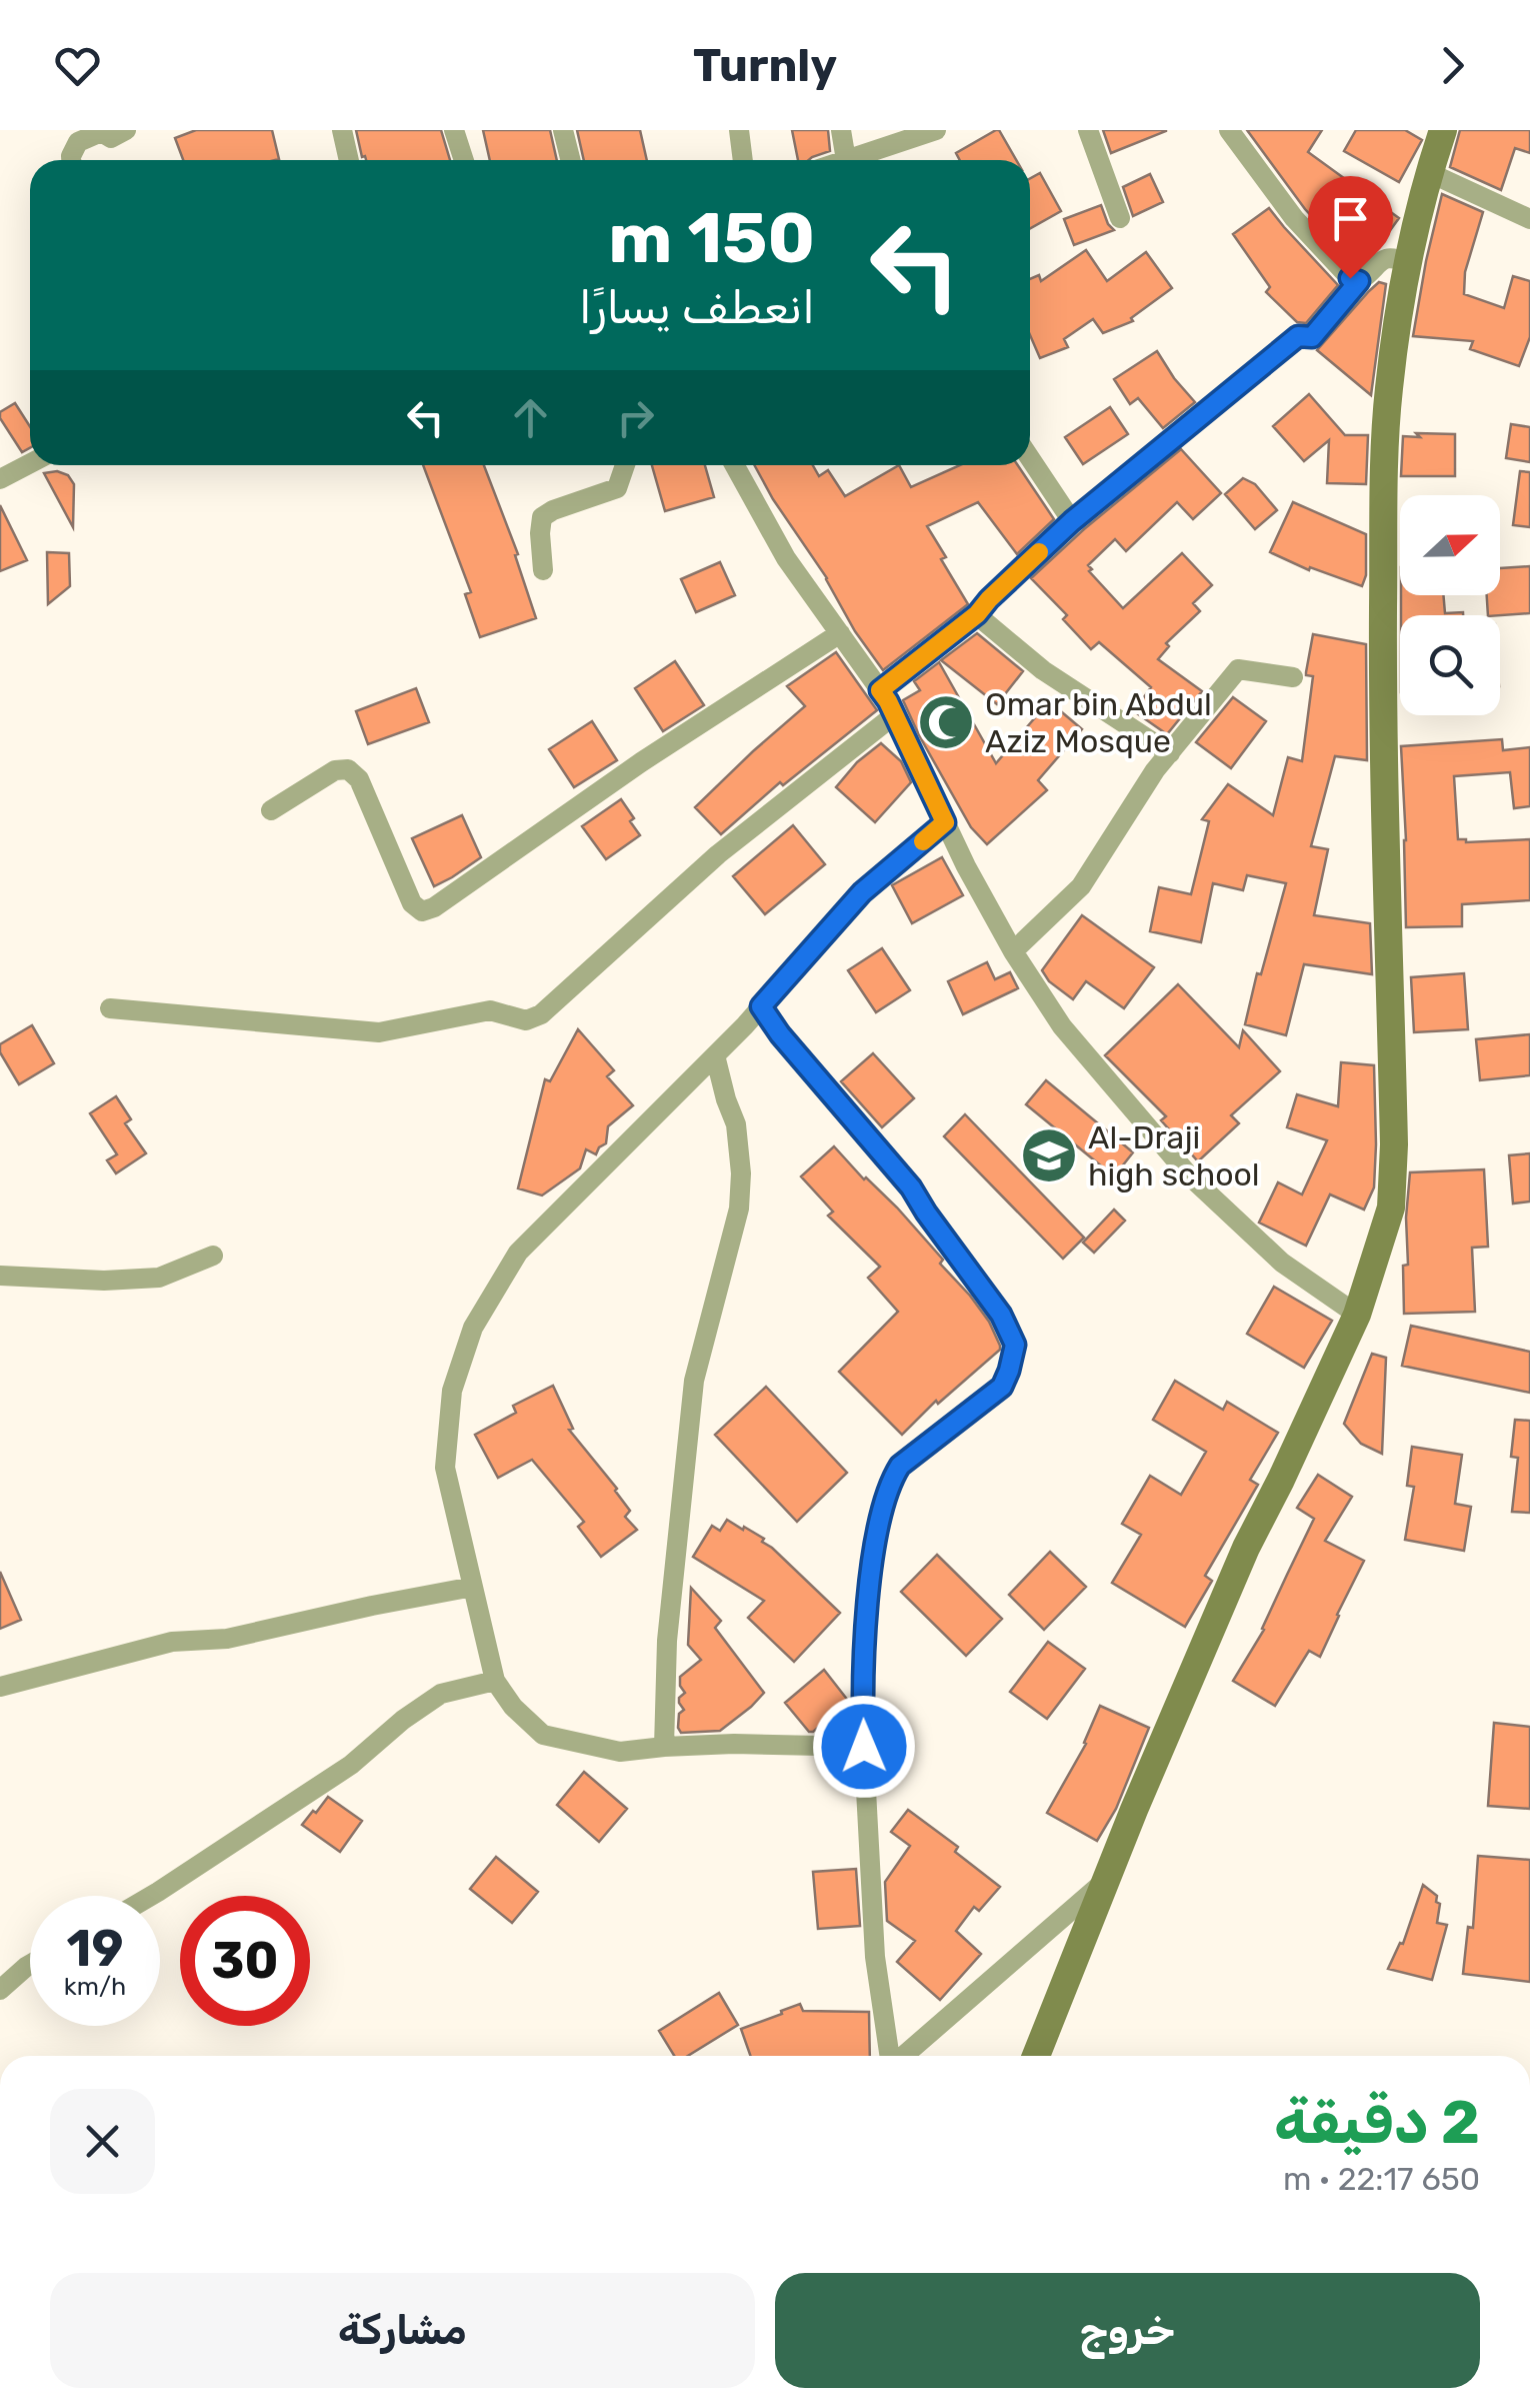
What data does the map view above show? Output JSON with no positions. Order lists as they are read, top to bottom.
{
  "places": {
    "mosque": ["Omar bin Abdul Aziz Mosque"],
    "school or university": ["Al-Draji high school"]
  },
  "north": "right",
  "page": {
    "header": "Turnly",
    "turn": ["150 m", "انعطف يسارًا"],
    "speed": "19 km/h",
    "limit": "30",
    "heading": ["2 دقيقة", "650 m · 22:17"],
    "buttons": ["خروج", "مشاركة"]
  }
}
